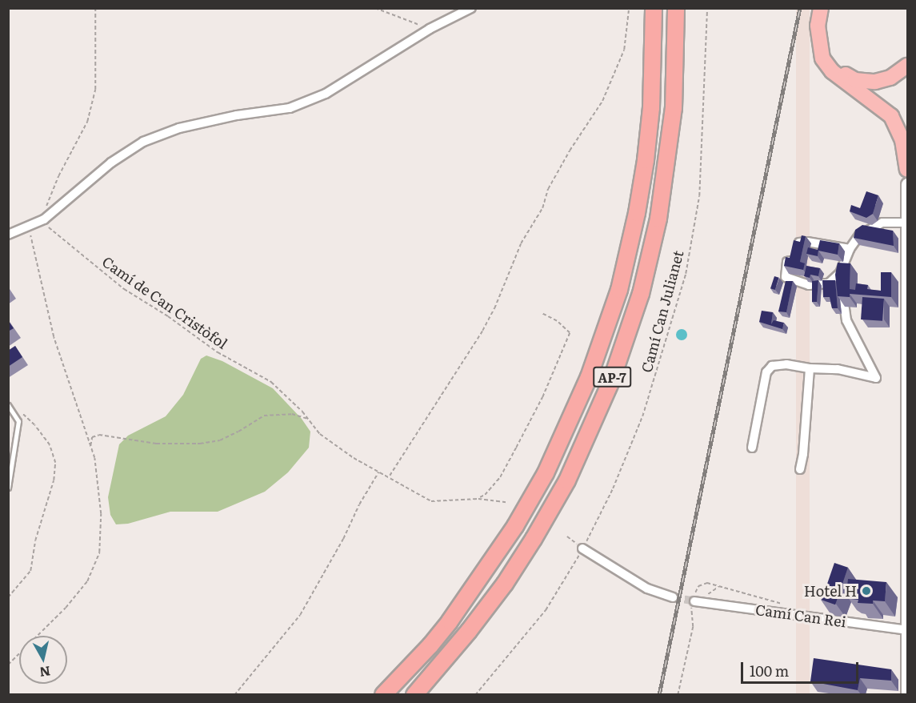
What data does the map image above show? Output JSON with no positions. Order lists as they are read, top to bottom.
{
  "streets": {
    "highway": ["AP-7"],
    "street": ["Camí Can Rei"],
    "path": ["Camí de Can Cristòfol", "Camí Can Julianet"]
  },
  "places": ["Hotel H"],
  "scale_bar": "100 m",
  "north": "bottom"
}
